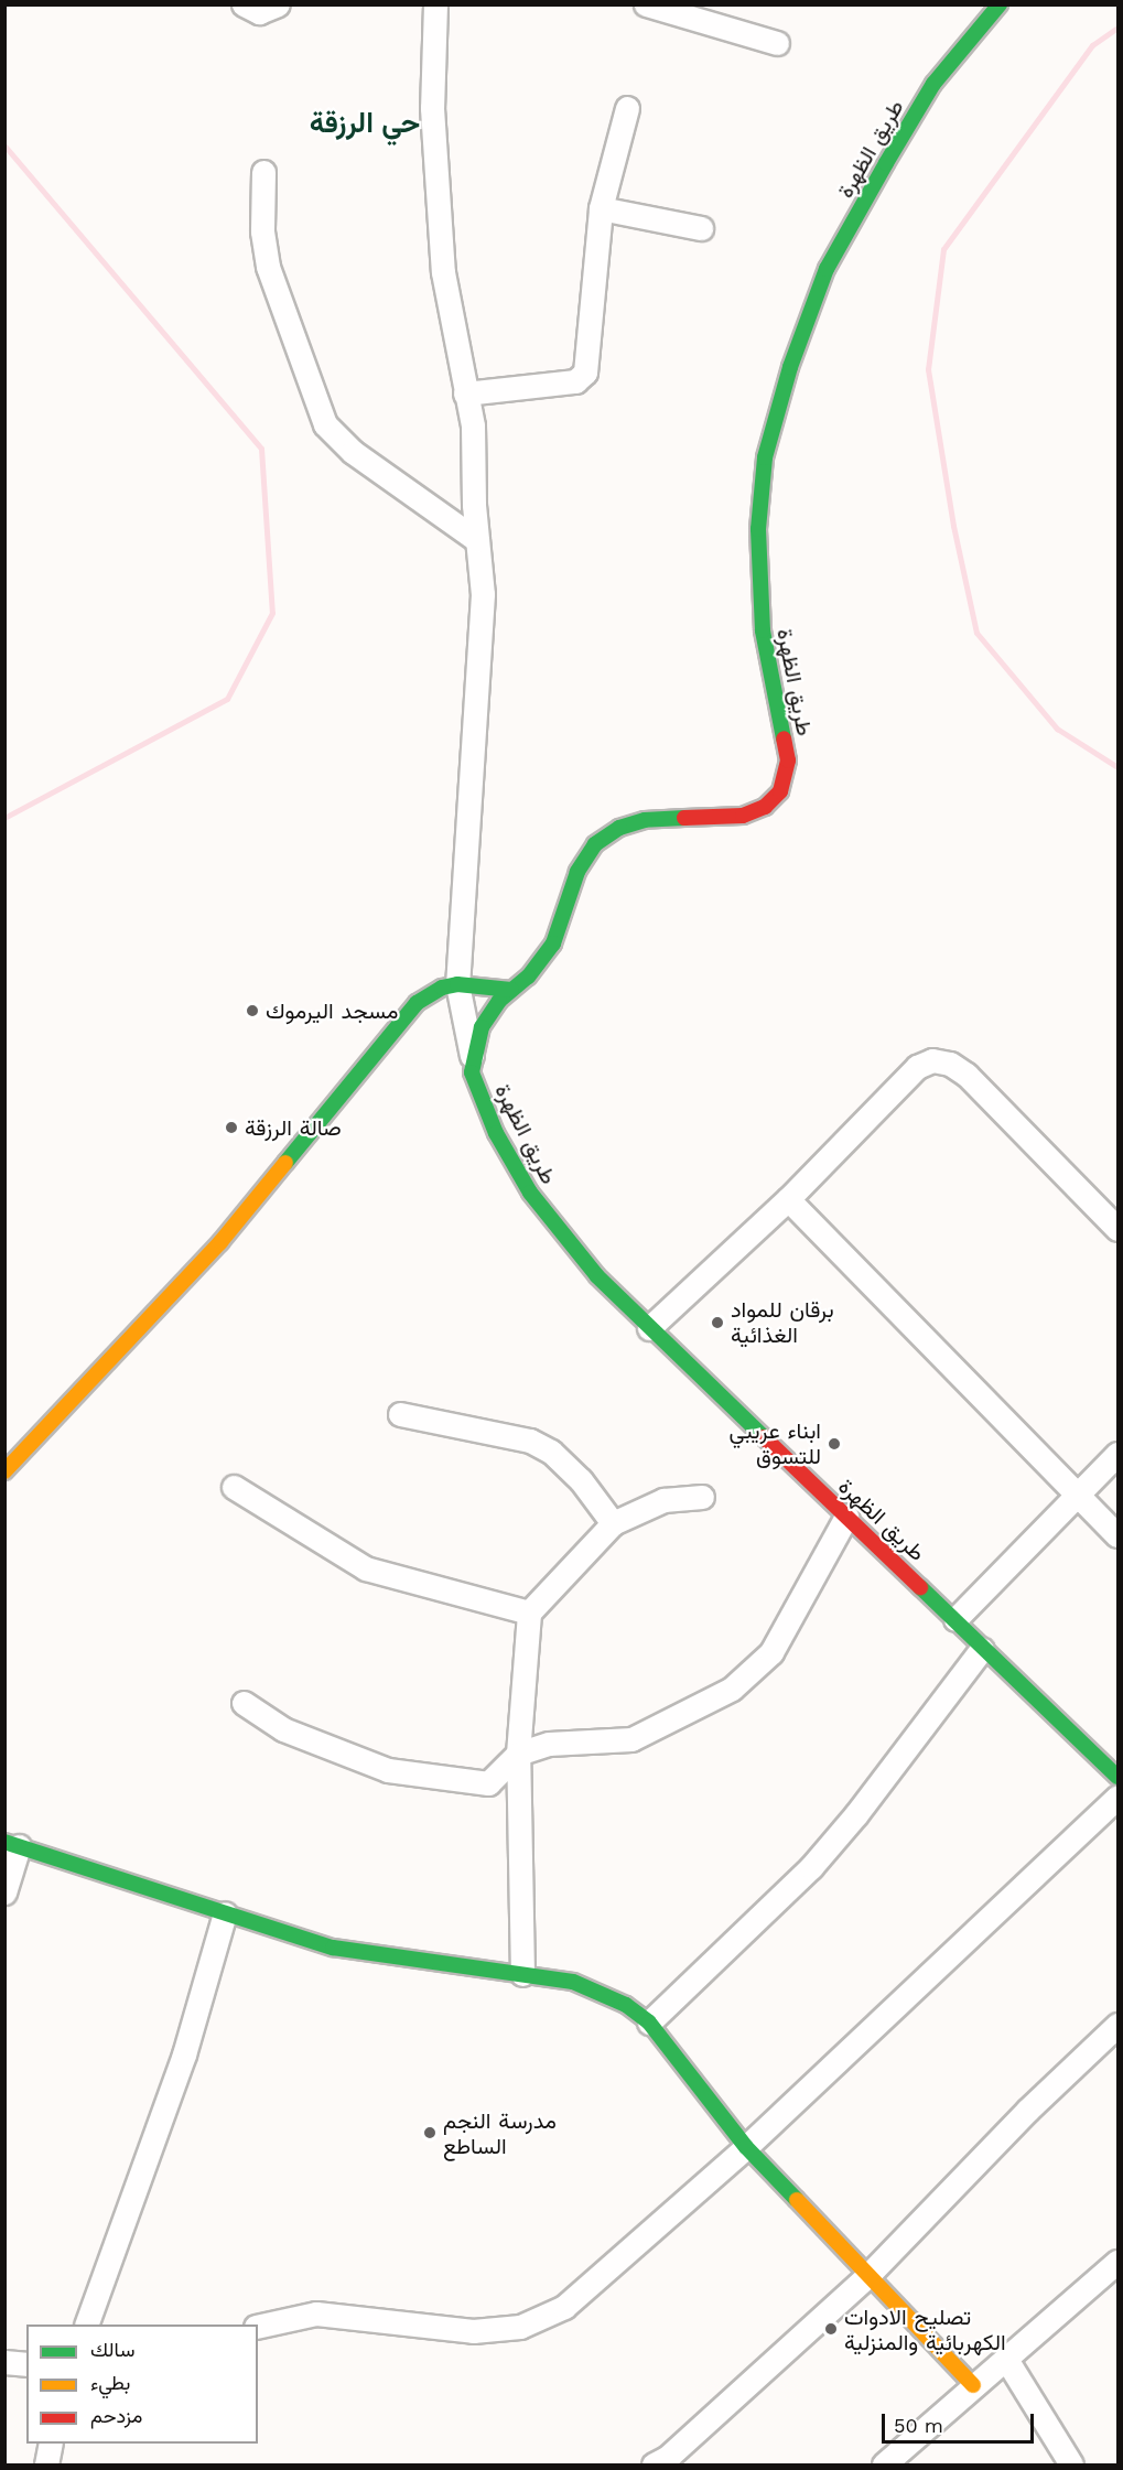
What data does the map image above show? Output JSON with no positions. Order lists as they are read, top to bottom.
{
  "streets": {
    "main road": ["طريق الظهرة"]
  },
  "districts": ["حي الرزقة"],
  "places": [
    "مسجد اليرموك",
    "صالة الرزقة",
    "برقان للمواد الغذائية",
    "ابناء عريبي للتسوق",
    "مدرسة النجم الساطع",
    "تصليح الادوات الكهربائية والمنزلية"
  ],
  "legend": ["سالك", "بطيء", "مزدحم"],
  "scale_bar": "50 m"
}
